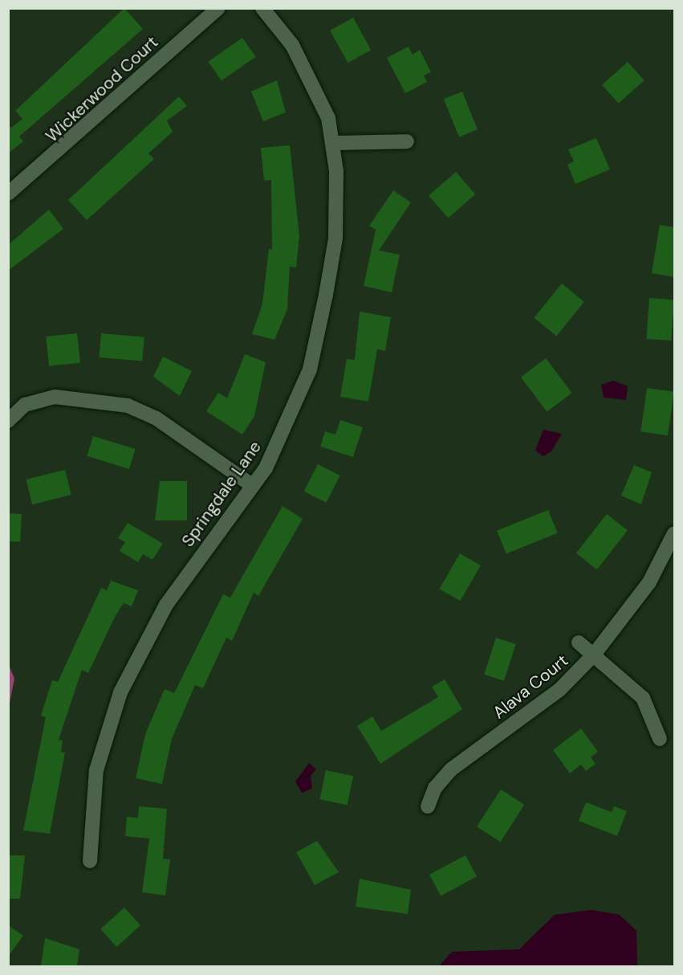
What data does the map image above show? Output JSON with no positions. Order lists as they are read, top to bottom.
{
  "streets": {
    "street": ["Wickerwood Court", "Springdale Lane", "Alava Court"]
  }
}
